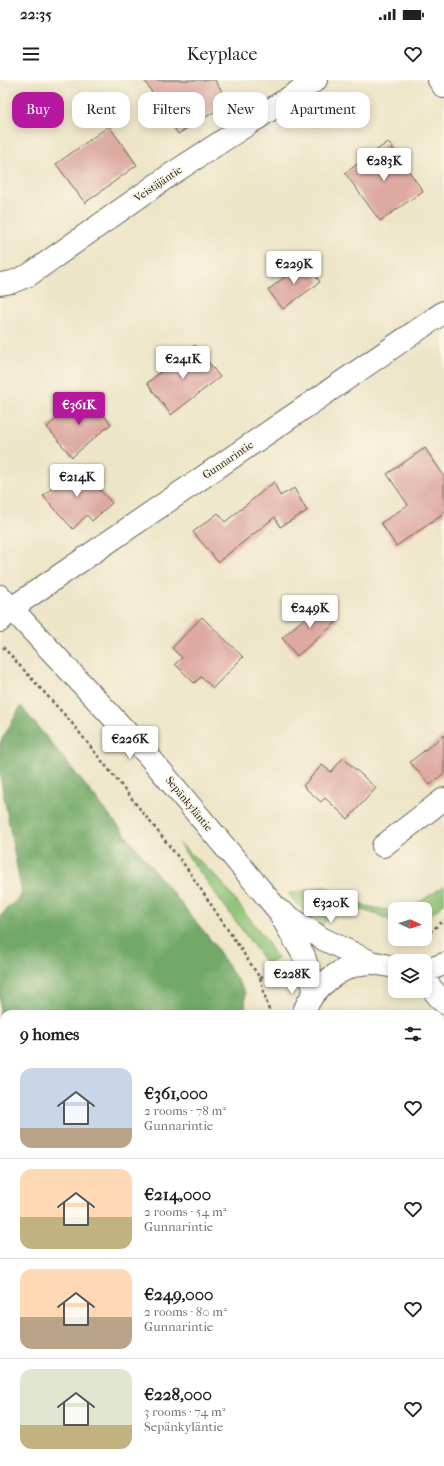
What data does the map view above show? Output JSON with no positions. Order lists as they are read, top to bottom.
{
  "streets": {
    "street": ["Veistäjäntie", "Gunnarintie", "Sepänkyläntie"]
  },
  "crossings": [
    ["Gunnarintie", "Sepänkyläntie"]
  ],
  "north": "right",
  "page": {
    "status": "22:35",
    "header": "Keyplace",
    "chip": [
      "Buy",
      "Rent",
      "Filters",
      "New",
      "Apartment"
    ],
    "price": [
      "€283K",
      "€229K",
      "€241K",
      "€361K",
      "€214K",
      "€249K",
      "€226K",
      "€320K",
      "€228K"
    ],
    "heading": "9 homes",
    "list": [
      {
        "name": "€361,000",
        "note": "2 rooms · 78 m² · Gunnarintie"
      },
      {
        "name": "€214,000",
        "note": "2 rooms · 54 m² · Gunnarintie"
      },
      {
        "name": "€249,000",
        "note": "2 rooms · 80 m² · Gunnarintie"
      },
      {
        "name": "€228,000",
        "note": "3 rooms · 74 m² · Sepänkyläntie"
      }
    ]
  }
}
